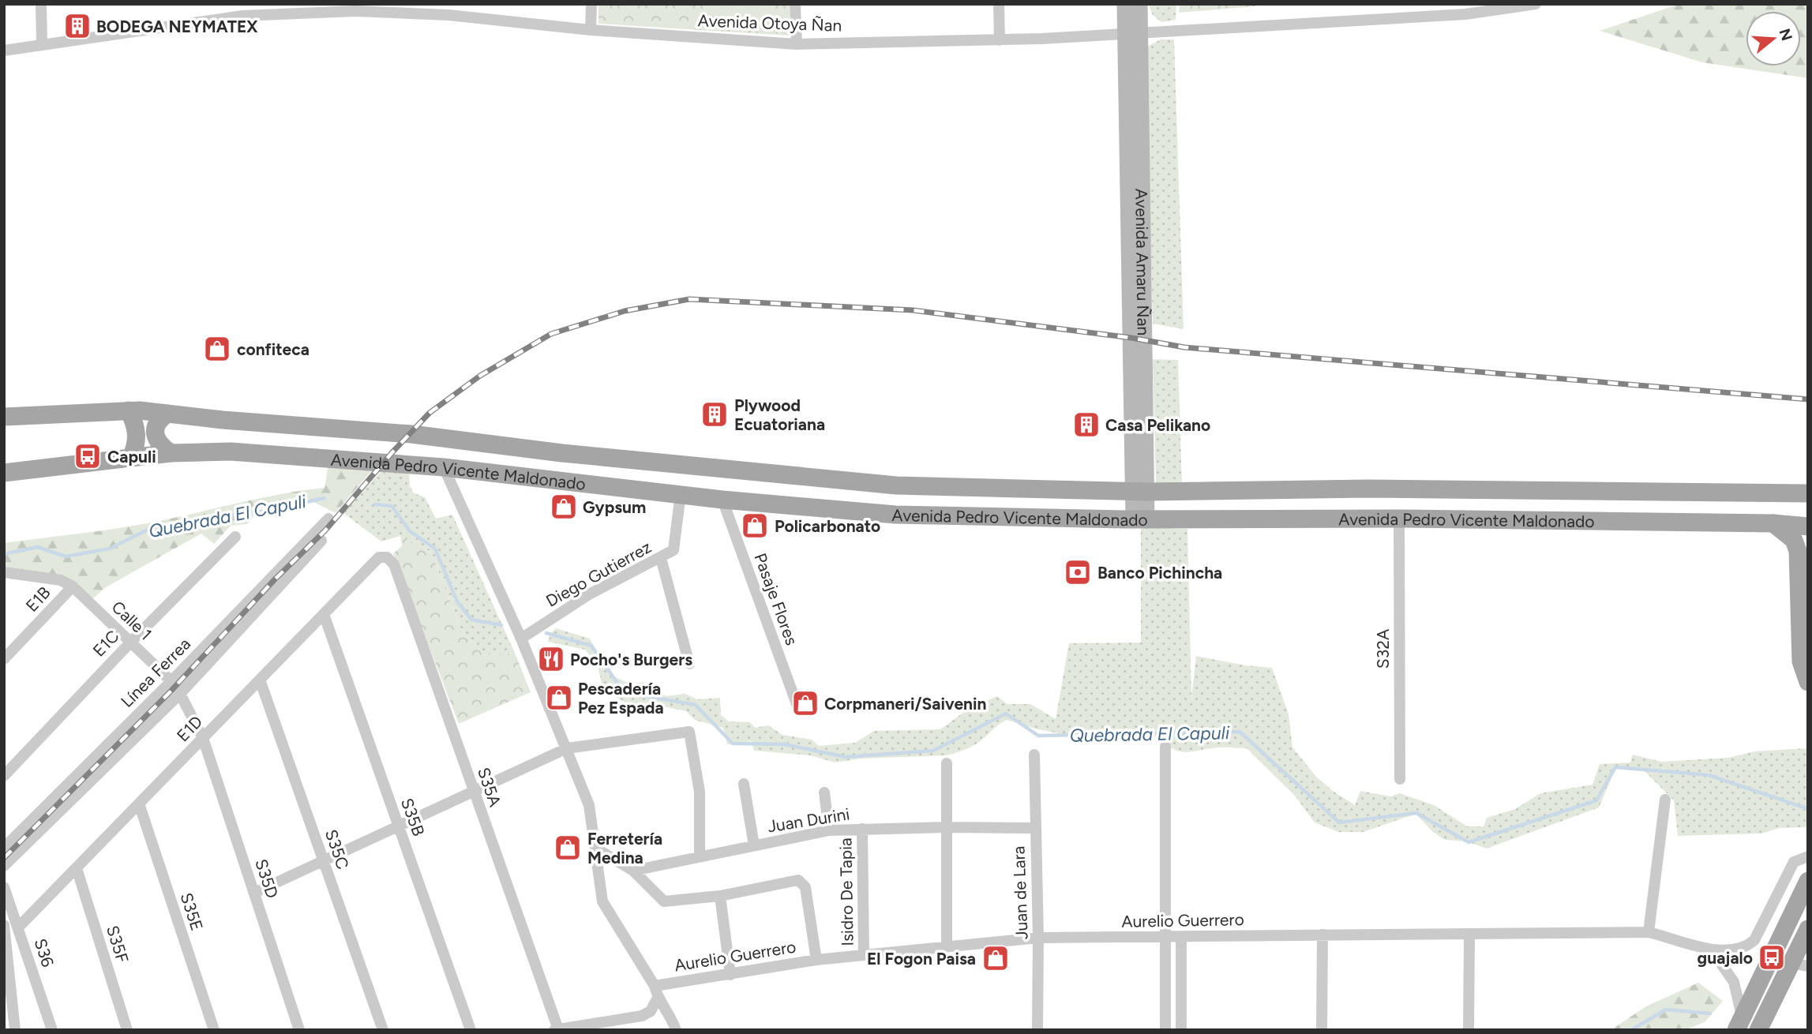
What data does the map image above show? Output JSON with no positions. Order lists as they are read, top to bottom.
{
  "streets": {
    "main road": ["Avenida Amaru Ñan", "Avenida Pedro Vicente Maldonado"],
    "street": [
      "Avenida Otoya Ñan",
      "Diego Gutierrez",
      "E1B",
      "Pasaje Flores",
      "Calle 1",
      "E1C",
      "S32A",
      "Línea Ferrea",
      "E1D",
      "S35A",
      "S35B",
      "Juan Durini",
      "S35C",
      "S35D",
      "Isidro De Tapia",
      "Juan de Lara",
      "S35E",
      "Aurelio Guerrero",
      "S35F",
      "S36"
    ]
  },
  "crossings": [
    ["Avenida Otoya Ñan", "Avenida Amaru Ñan"],
    ["Avenida Amaru Ñan", "Avenida Pedro Vicente Maldonado"],
    ["Avenida Pedro Vicente Maldonado", "Diego Gutierrez"],
    ["Avenida Pedro Vicente Maldonado", "Pasaje Flores"],
    ["Avenida Pedro Vicente Maldonado", "S32A"],
    ["E1B", "Calle 1"],
    ["Calle 1", "E1C"],
    ["Calle 1", "Línea Ferrea"],
    ["Calle 1", "E1D"],
    ["Calle 1", "S35D"],
    ["E1D", "S35A"],
    ["E1D", "S35B"],
    ["E1D", "S35C"],
    ["E1D", "S35D"],
    ["E1D", "S35E"],
    ["E1D", "S35F"],
    ["E1D", "S36"],
    ["Juan Durini", "Isidro De Tapia"],
    ["Juan Durini", "Juan de Lara"],
    ["Isidro De Tapia", "Aurelio Guerrero"],
    ["Juan de Lara", "Aurelio Guerrero"]
  ],
  "water": ["Quebrada El Capuli"],
  "places": {
    "building": ["BODEGA NEYMATEX", "Plywood Ecuatoriana", "Casa Pelikano"],
    "shop": [
      "confiteca",
      "Gypsum",
      "Policarbonato",
      "Pescadería Pez Espada",
      "Corpmaneri/Saivenin",
      "Ferretería Medina",
      "El Fogon Paisa"
    ],
    "bus stop": ["Capuli", "guajalo"],
    "bank": ["Banco Pichincha"],
    "restaurant": ["Pocho's Burgers"]
  },
  "north": "right"
}
